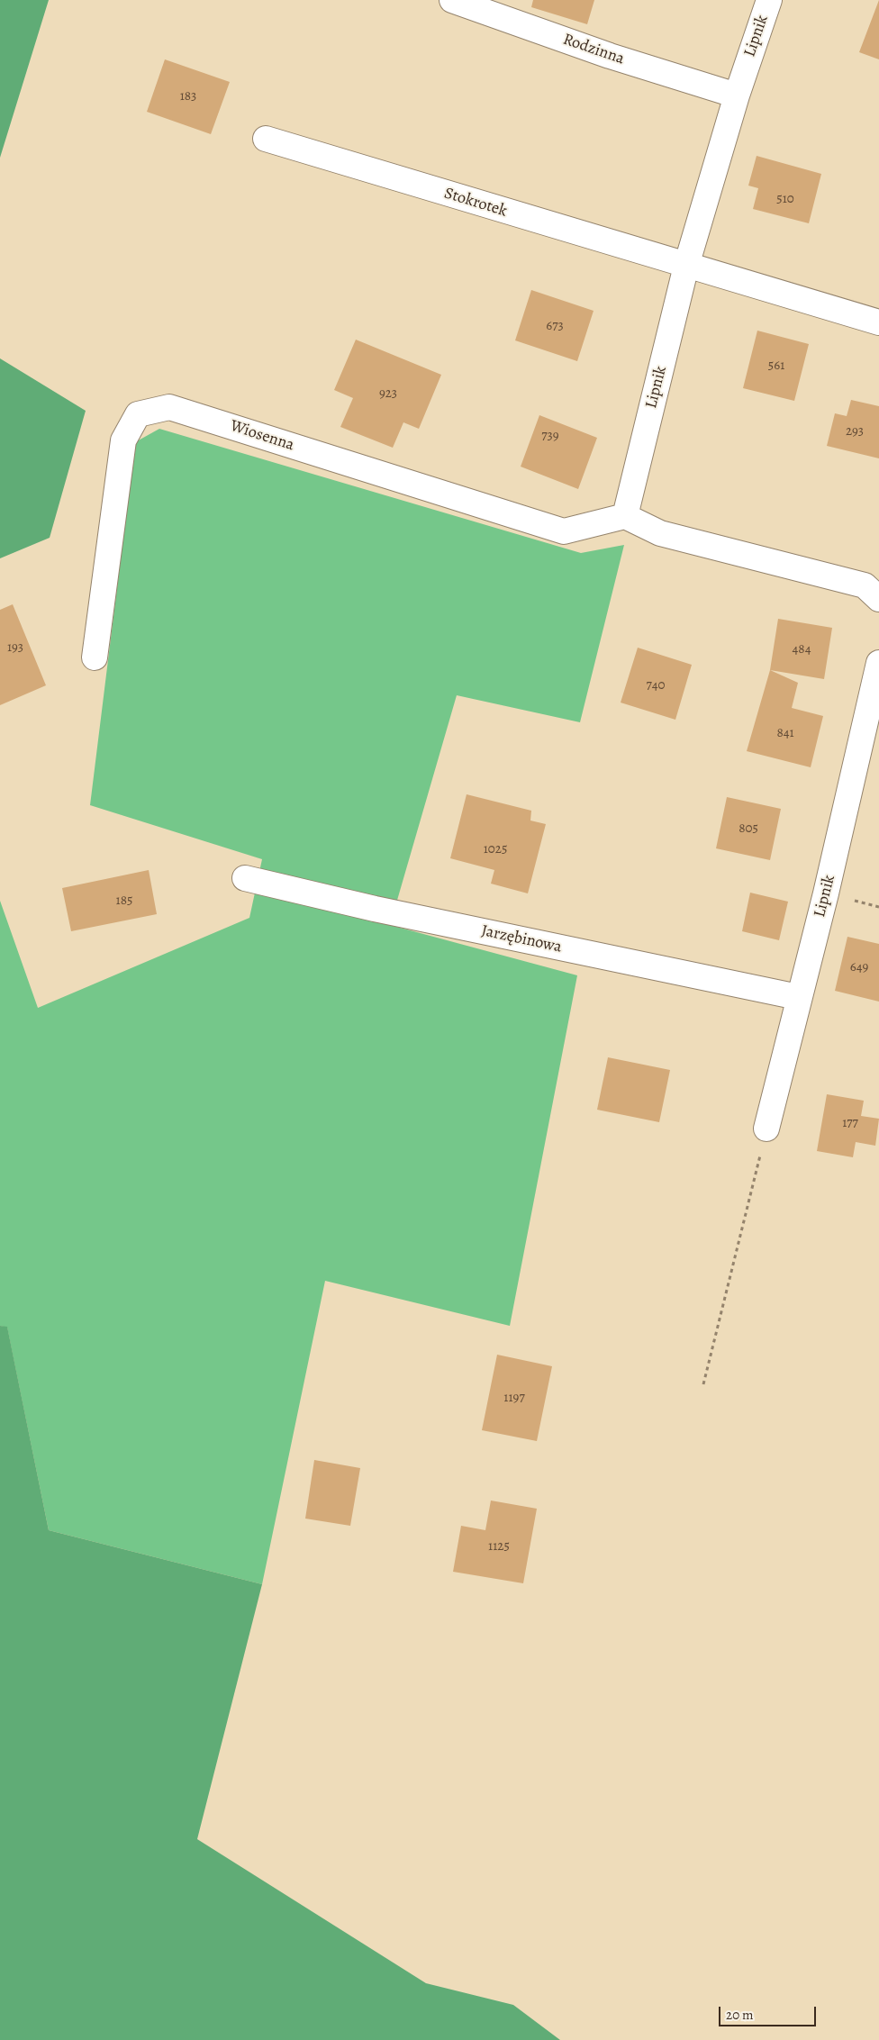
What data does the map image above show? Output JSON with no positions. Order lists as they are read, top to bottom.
{
  "streets": {
    "street": [
      "Lipnik",
      "Rodzinna",
      "Stokrotek",
      "Wiosenna",
      "Jarzębinowa"
    ]
  },
  "crossings": [
    ["Lipnik", "Rodzinna"],
    ["Lipnik", "Stokrotek"],
    ["Lipnik", "Wiosenna"],
    ["Lipnik", "Jarzębinowa"]
  ],
  "house_numbers": [
    "183",
    "510",
    "673",
    "561",
    "923",
    "293",
    "739",
    "193",
    "484",
    "740",
    "841",
    "805",
    "1025",
    "185",
    "649",
    "177",
    "1197",
    "1125"
  ],
  "scale_bar": "20 m"
}
